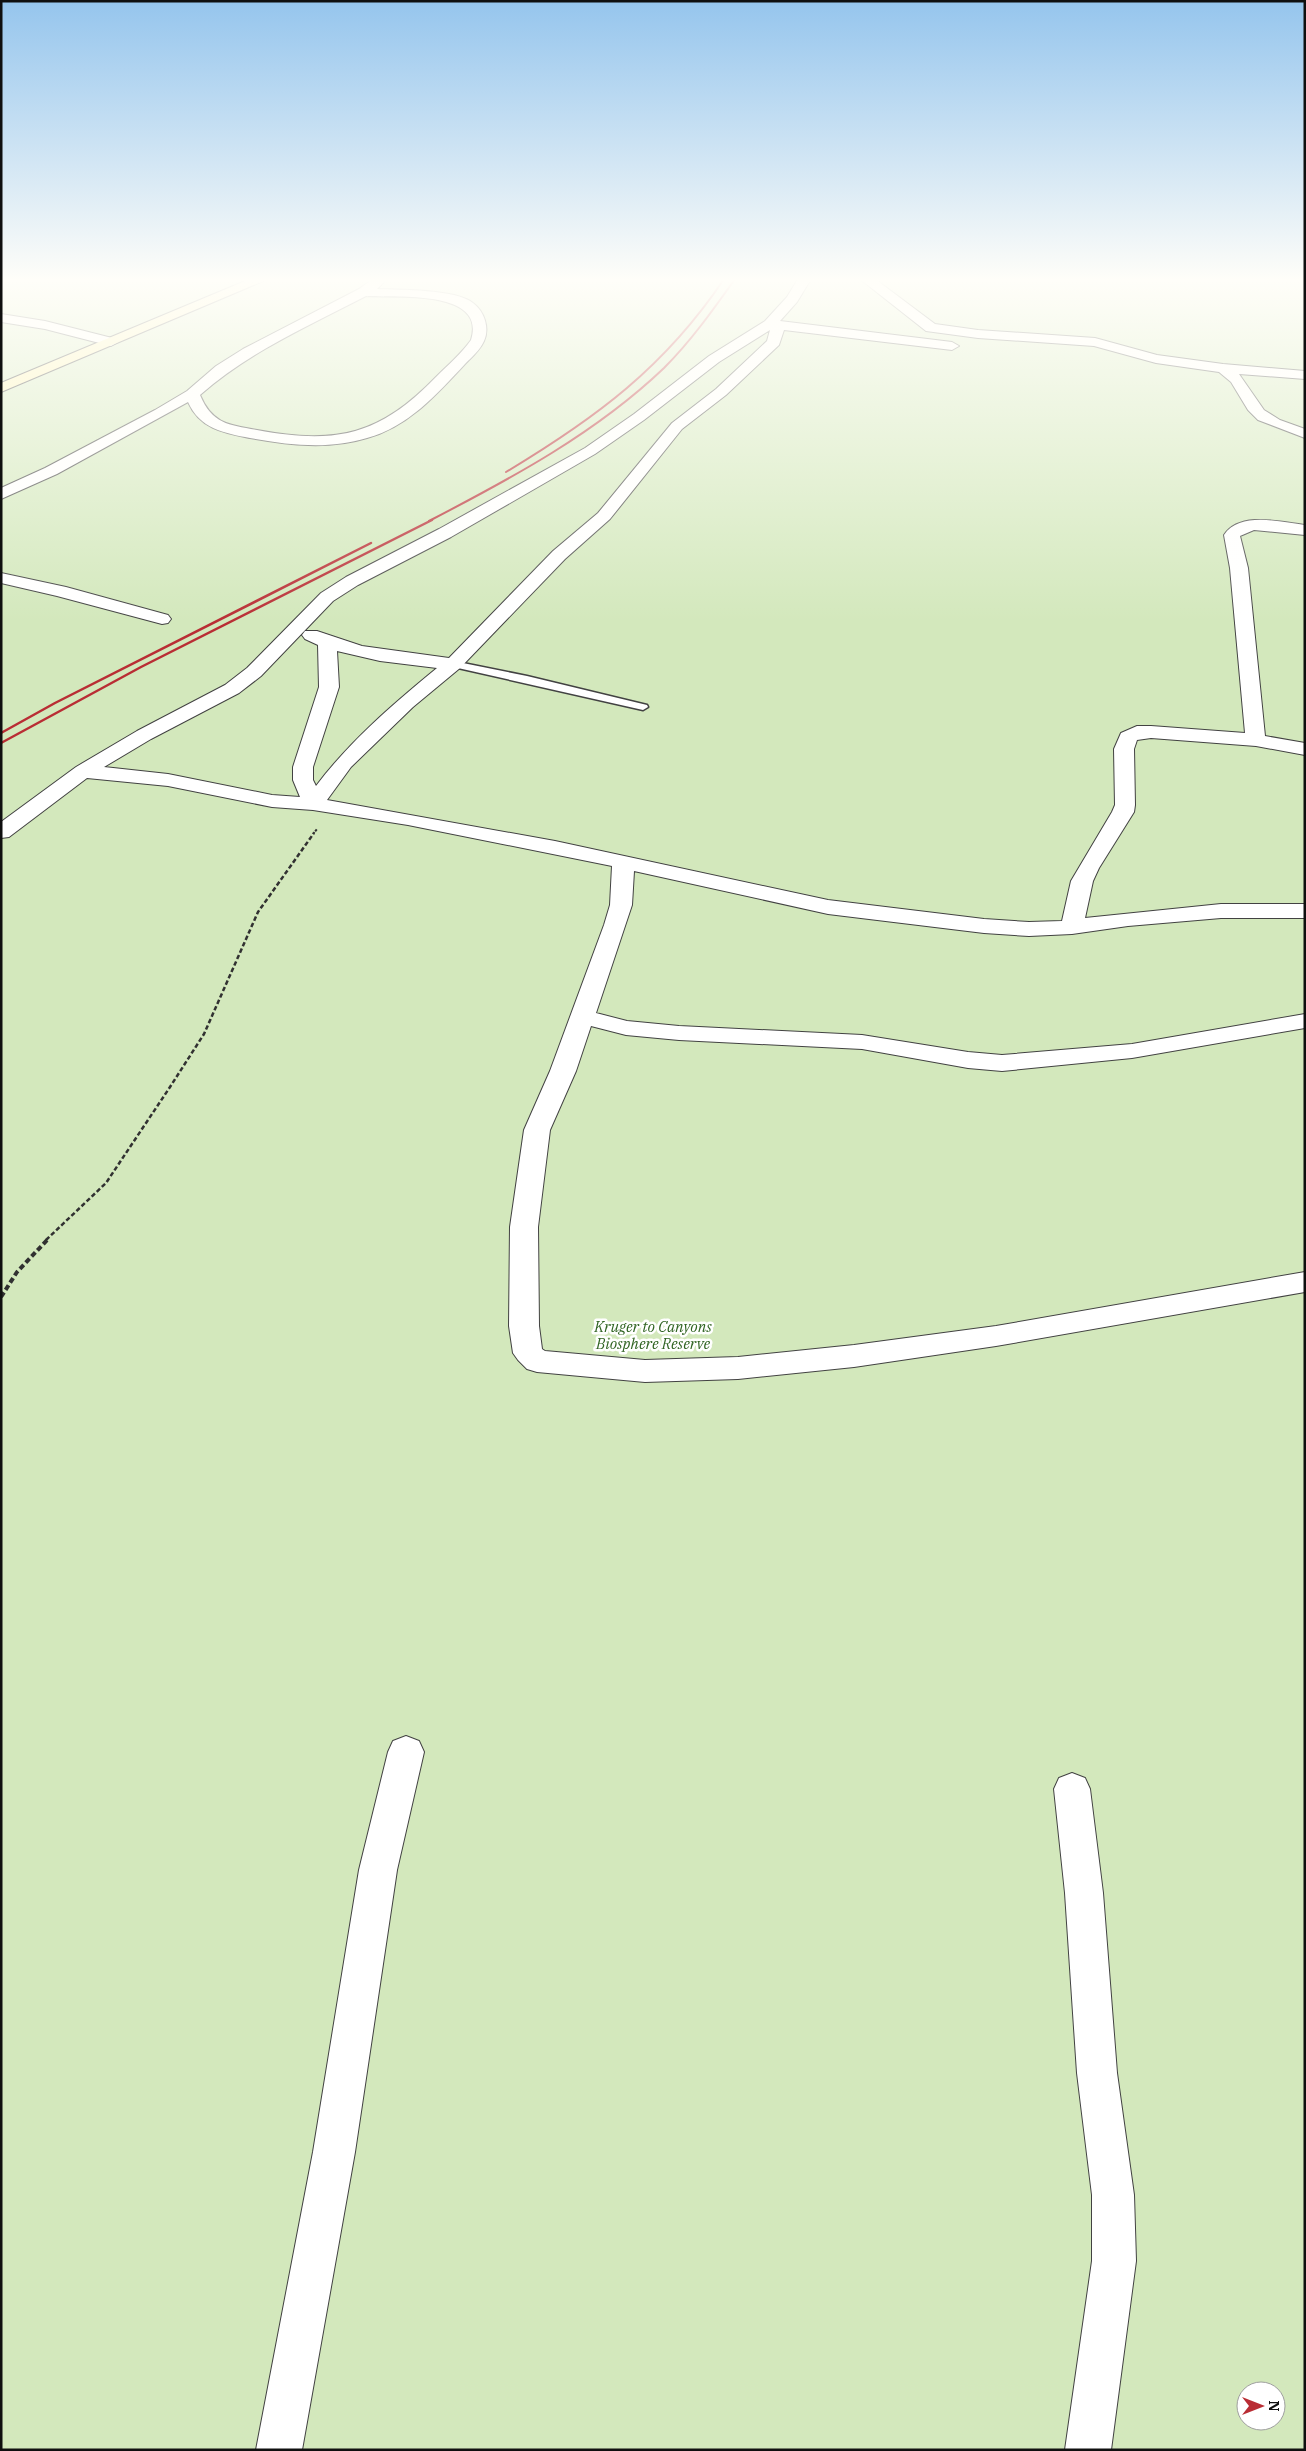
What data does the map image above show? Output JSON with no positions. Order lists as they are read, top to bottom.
{
  "parks": ["Kruger to Canyons Biosphere Reserve"],
  "north": "right"
}
